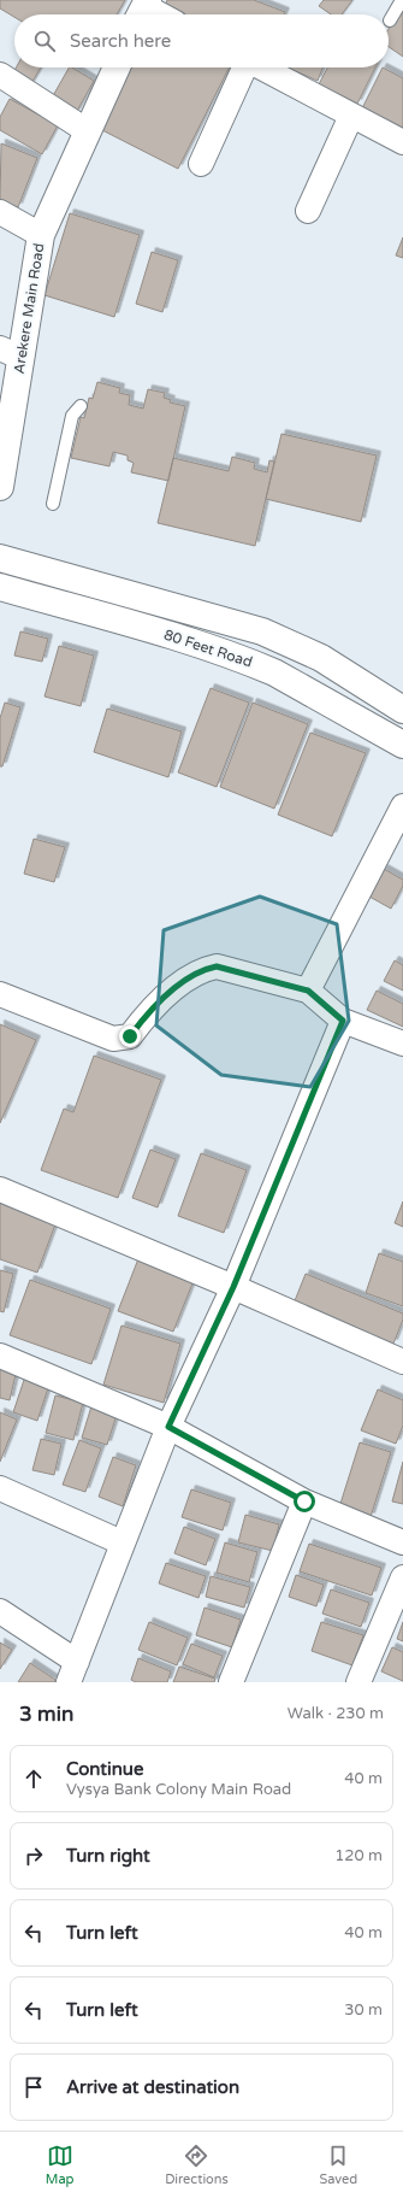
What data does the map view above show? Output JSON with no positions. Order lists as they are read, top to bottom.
{
  "streets": {
    "main road": ["Arekere Main Road", "80 Feet Road"]
  },
  "page": {
    "search": "Search here",
    "heading": ["3 min", "Walk · 230 m"],
    "list": [
      ["Continue", "Vysya Bank Colony Main Road", "40 m"],
      ["Turn right", "120 m"],
      ["Turn left", "40 m"],
      ["Turn left", "30 m"],
      "Arrive at destination"
    ],
    "nav": ["Map", "Directions", "Saved"]
  }
}
